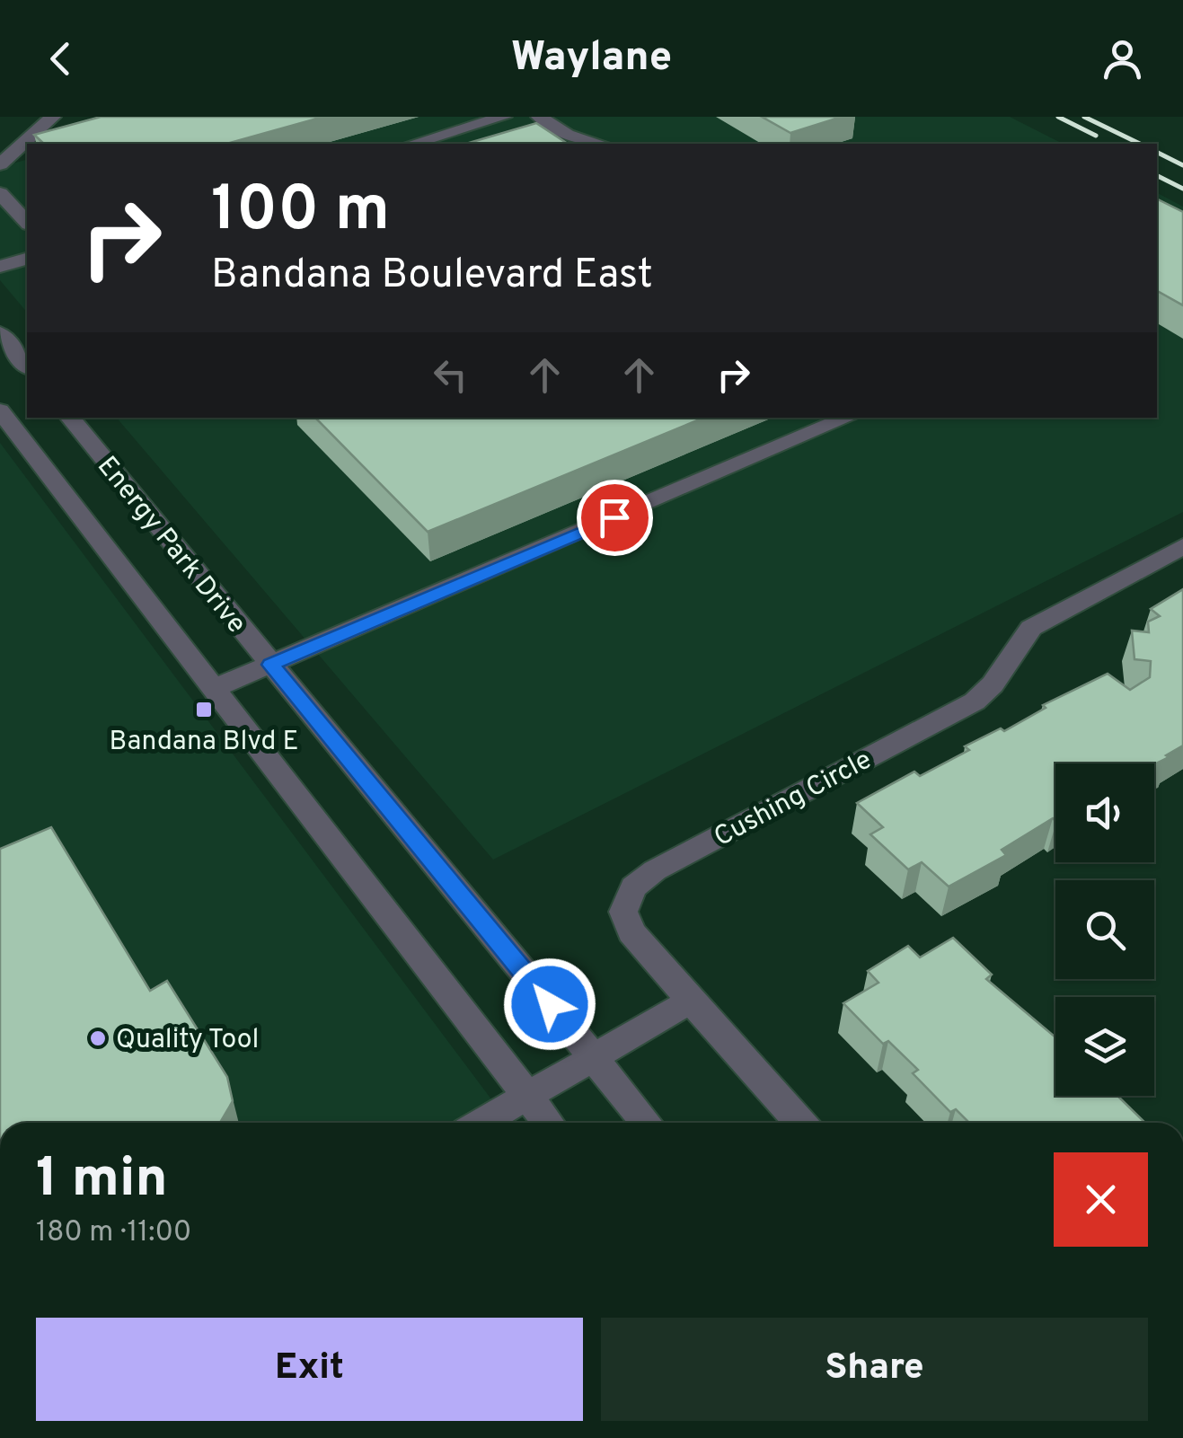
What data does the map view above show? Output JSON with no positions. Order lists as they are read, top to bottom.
{
  "streets": {
    "street": ["Energy Park Drive", "Cushing Circle"]
  },
  "places": {
    "transit": ["Bandana Blvd E"],
    "other": ["Quality Tool"]
  },
  "page": {
    "header": "Waylane",
    "turn": ["100 m", "Bandana Boulevard East"],
    "heading": ["1 min", "180 m · 11:00"],
    "buttons": ["Exit", "Share"]
  }
}
